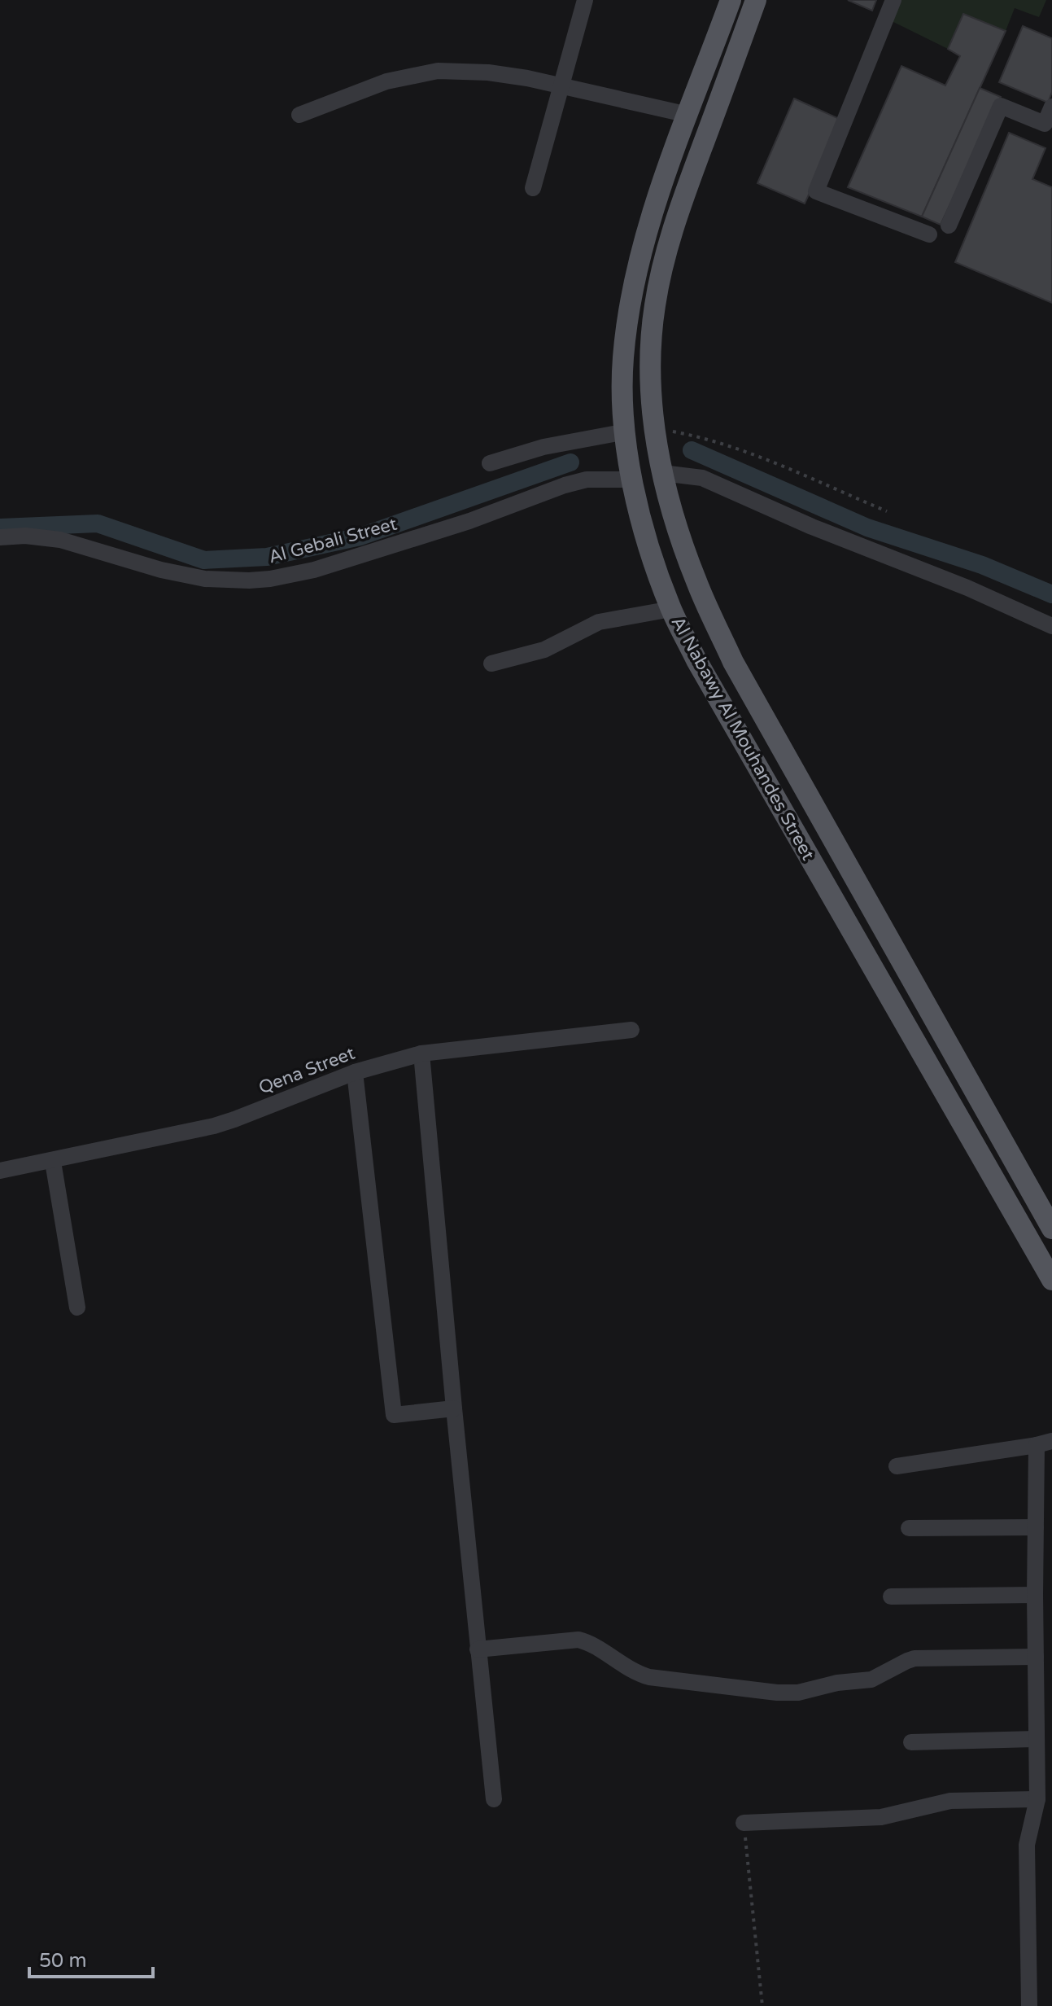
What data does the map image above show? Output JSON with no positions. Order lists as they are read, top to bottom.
{
  "streets": {
    "main road": ["Al Nabawy Al Mouhandes Street"],
    "street": ["Al Gebali Street", "Qena Street"]
  },
  "crossings": [
    ["Al Gebali Street", "Al Nabawy Al Mouhandes Street"]
  ],
  "scale_bar": "50 m"
}
